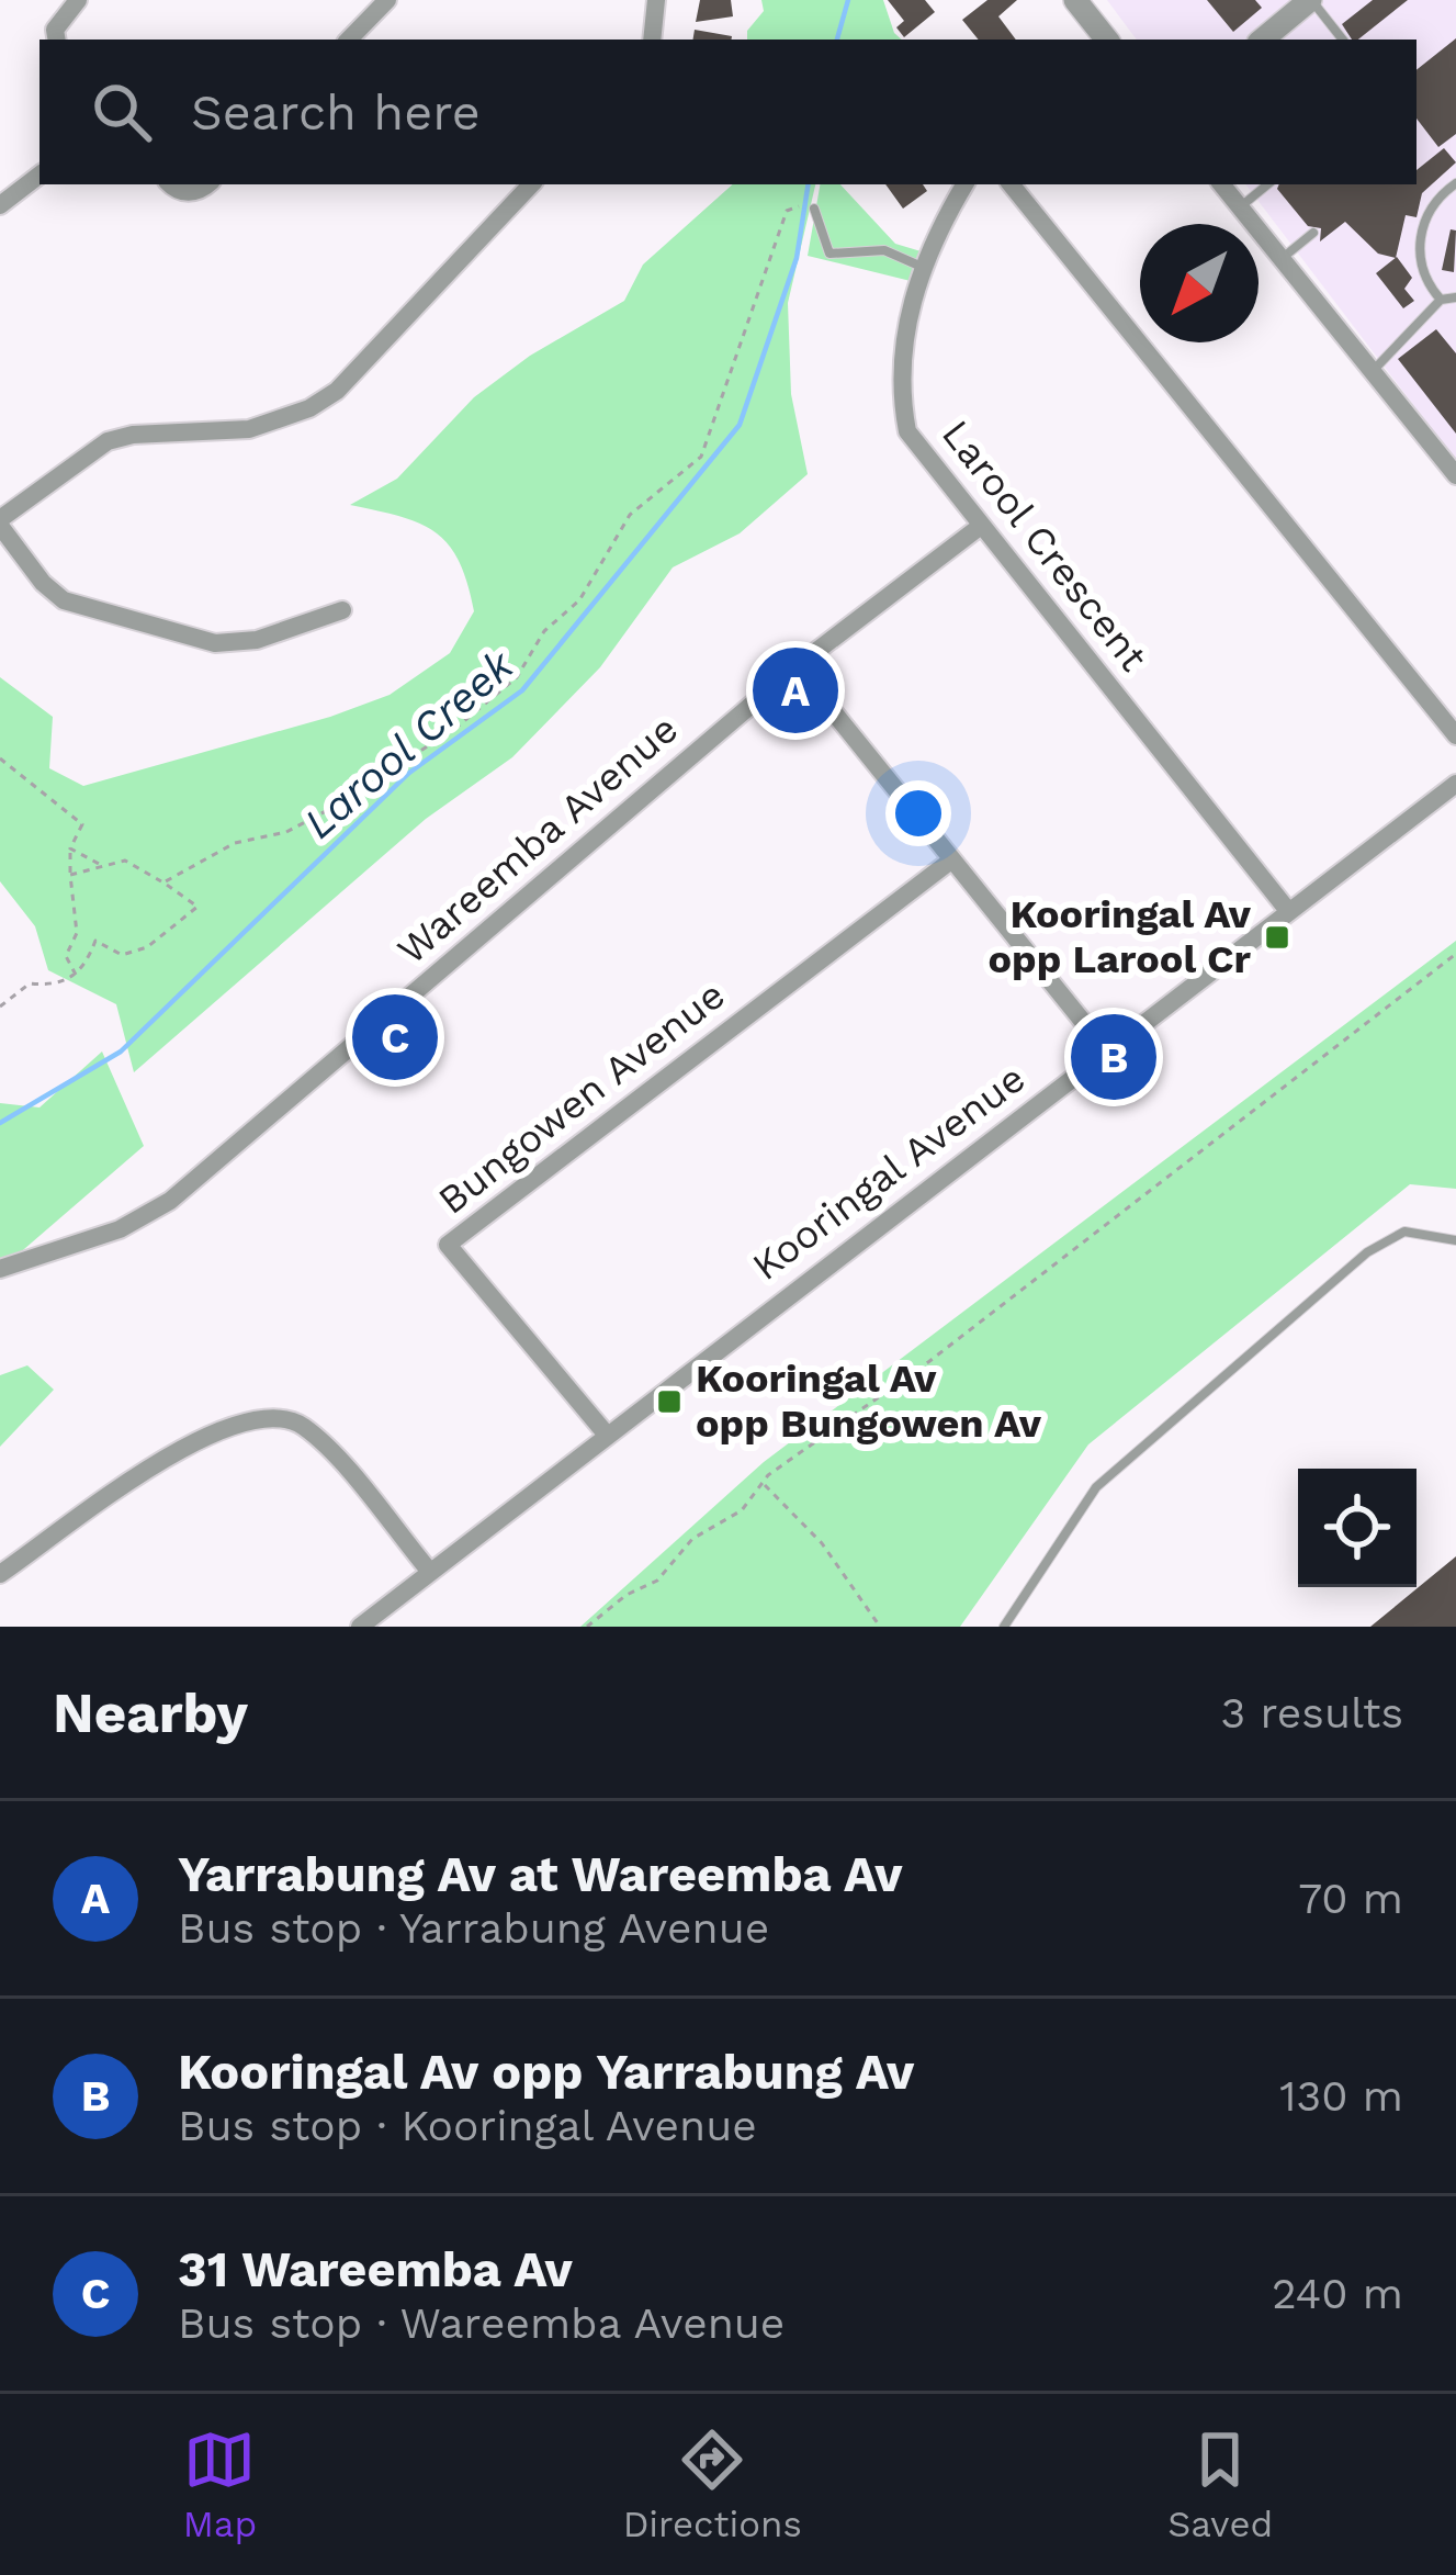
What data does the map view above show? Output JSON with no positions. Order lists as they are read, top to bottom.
{
  "streets": {
    "street": [
      "Larool Crescent",
      "Wareemba Avenue",
      "Bungowen Avenue",
      "Kooringal Avenue"
    ]
  },
  "crossings": [
    ["Larool Crescent", "Wareemba Avenue"],
    ["Larool Crescent", "Kooringal Avenue"],
    ["Bungowen Avenue", "Kooringal Avenue"]
  ],
  "water": ["Larool Creek"],
  "places": {
    "transit": ["Kooringal Av opp Larool Cr", "Kooringal Av opp Bungowen Av"]
  },
  "north": "bottom left",
  "page": {
    "search": "Search here",
    "pins": ["A", "C", "B"],
    "heading": ["Nearby", "3 results"],
    "list": [
      {
        "mark": "A",
        "name": "Yarrabung Av at Wareemba Av",
        "note": "Bus stop · Yarrabung Avenue",
        "value": "70 m"
      },
      {
        "mark": "B",
        "name": "Kooringal Av opp Yarrabung Av",
        "note": "Bus stop · Kooringal Avenue",
        "value": "130 m"
      },
      {
        "mark": "C",
        "name": "31 Wareemba Av",
        "note": "Bus stop · Wareemba Avenue",
        "value": "240 m"
      }
    ],
    "nav": ["Map", "Directions", "Saved"]
  }
}
